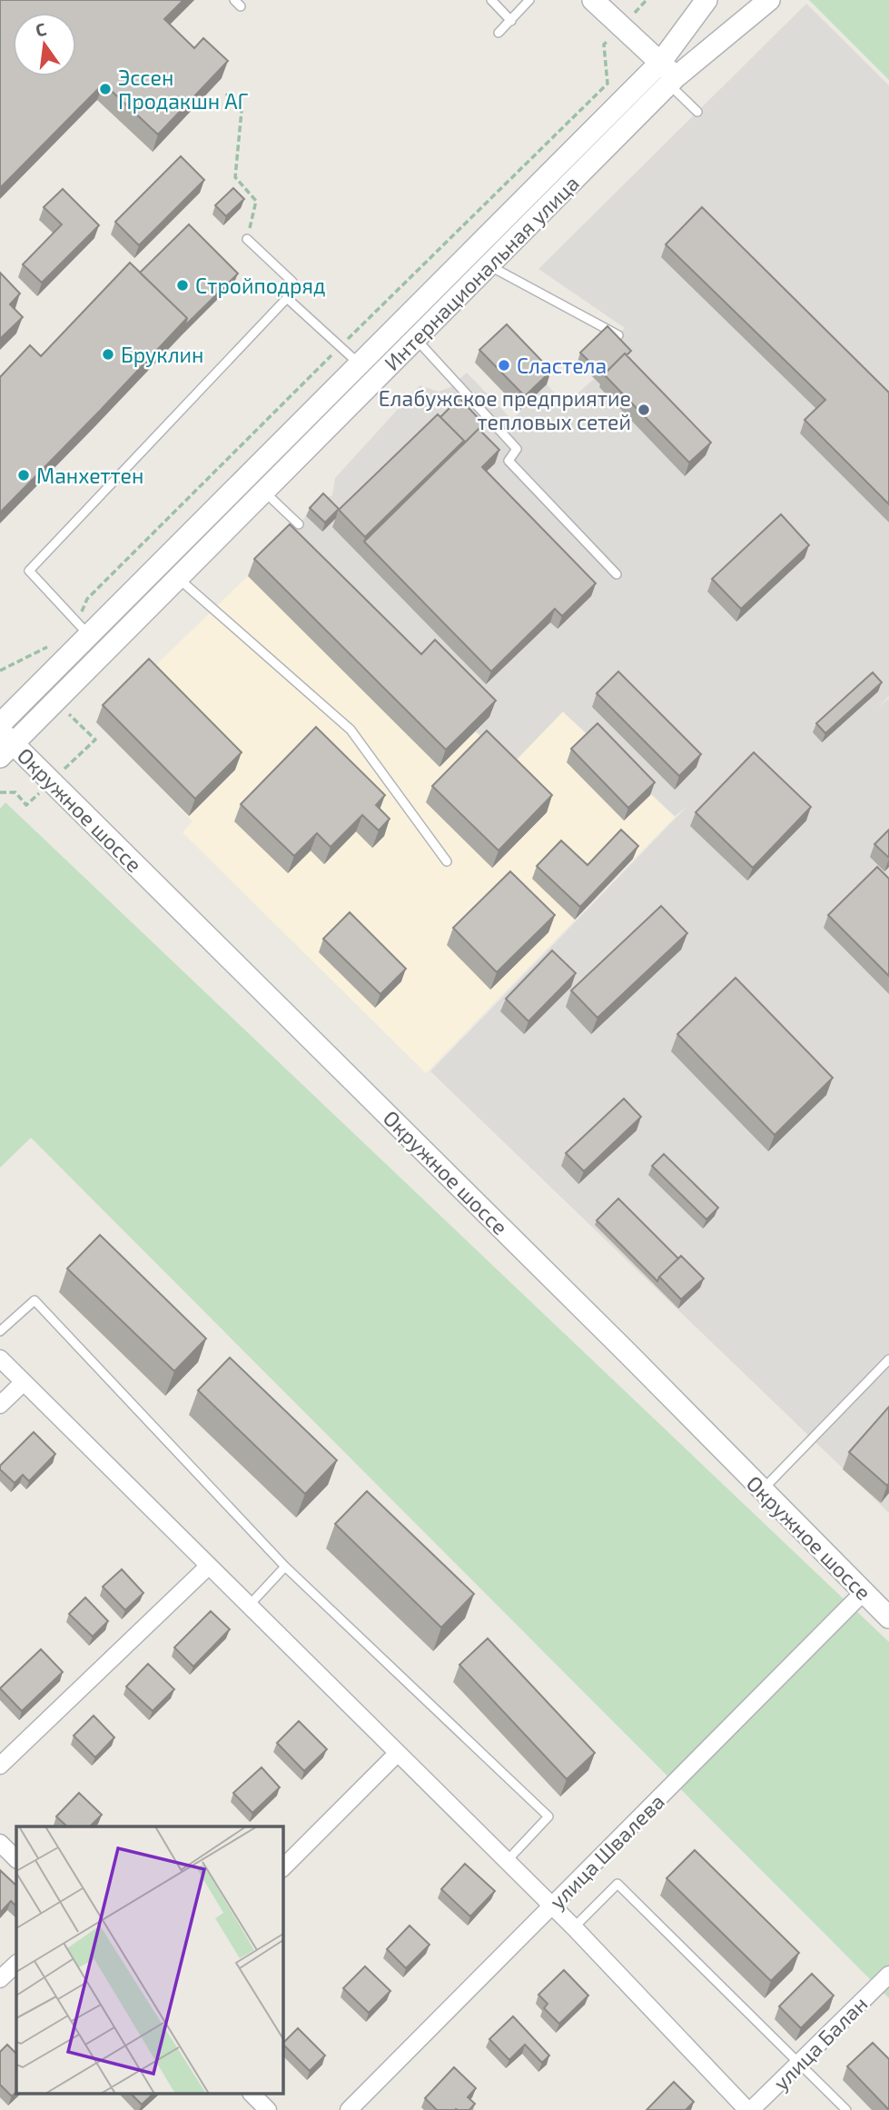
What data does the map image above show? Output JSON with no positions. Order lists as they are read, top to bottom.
{
  "streets": {
    "street": [
      "Интернациональная улица",
      "Окружное шоссе",
      "улица Швалева",
      "улица Балан"
    ]
  },
  "crossings": [
    ["Интернациональная улица", "Окружное шоссе"],
    ["Окружное шоссе", "улица Швалева"]
  ],
  "places": [
    "Эссен Продакшн АГ",
    "Стройподряд",
    "Бруклин",
    "Сластела",
    "Елабужское предприятие тепловых сетей",
    "Манхеттен"
  ],
  "north": "top"
}
